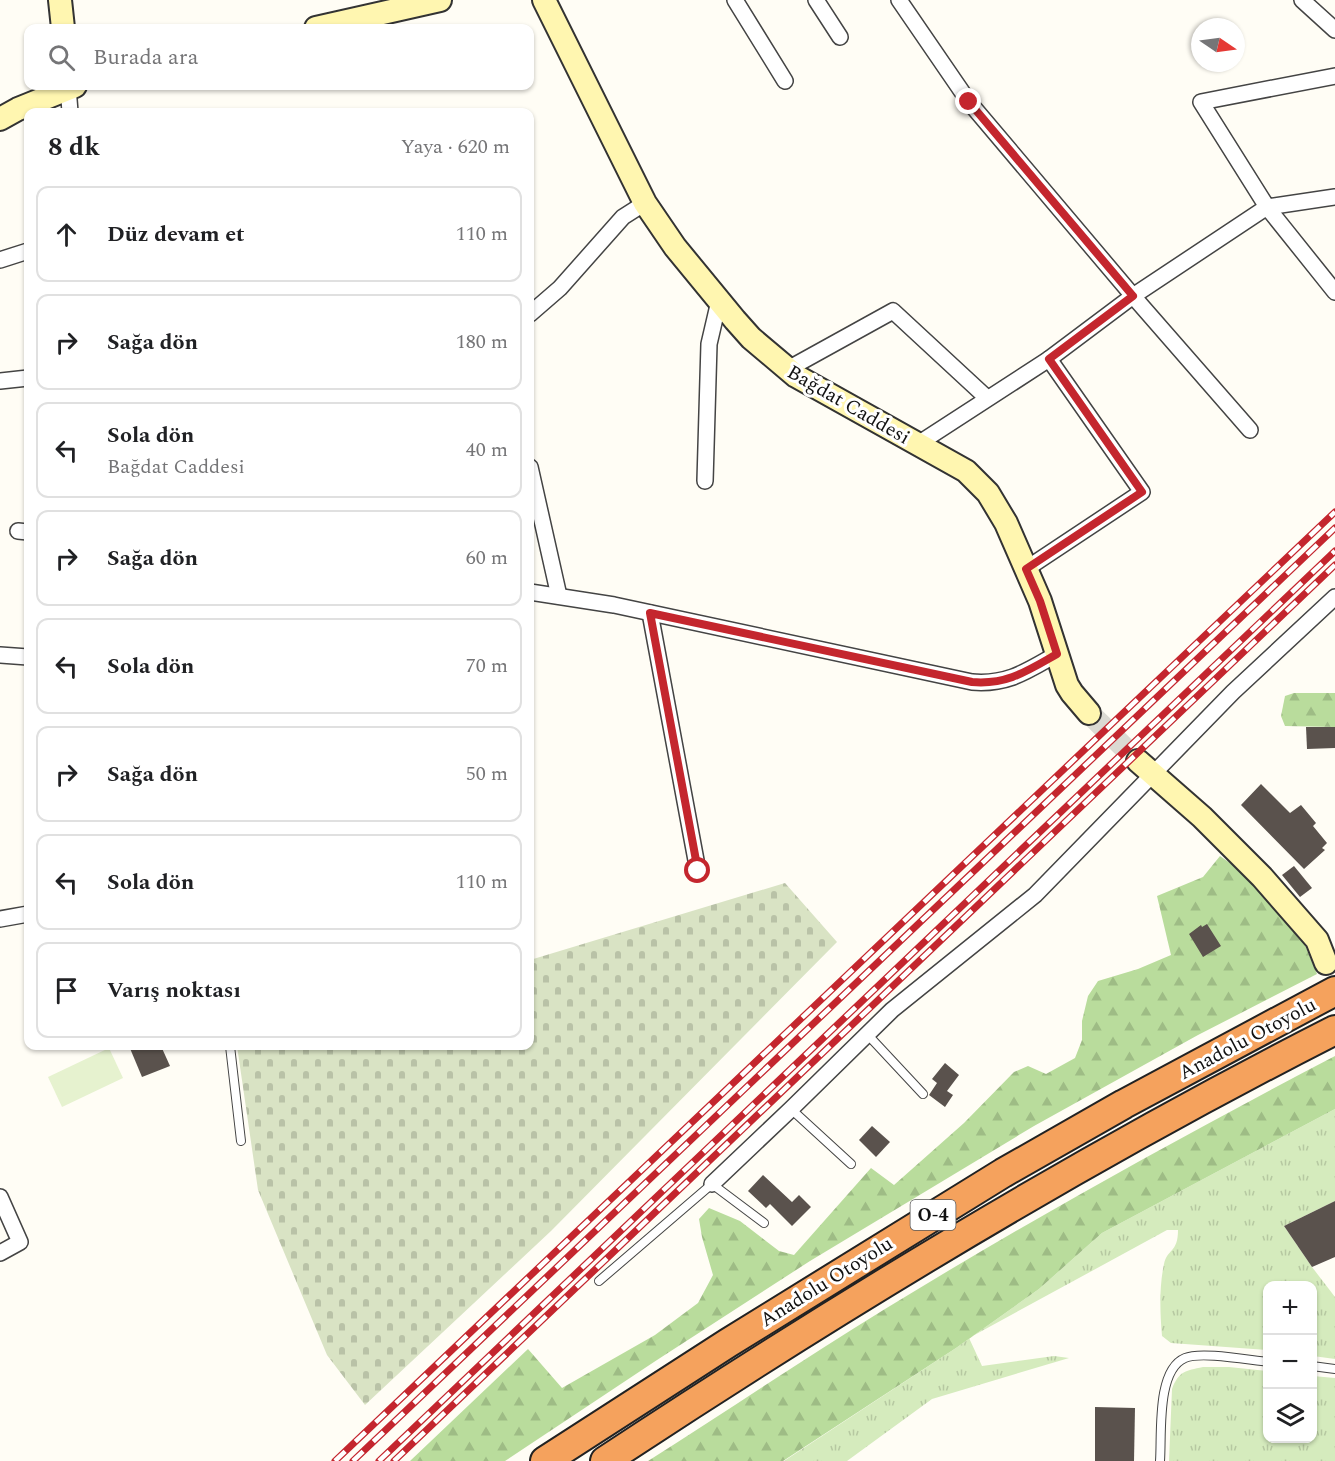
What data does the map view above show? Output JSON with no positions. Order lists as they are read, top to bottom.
{
  "streets": {
    "highway": ["Anadolu Otoyolu", "O-4"],
    "street": ["Bağdat Caddesi"]
  },
  "north": "right",
  "page": {
    "search": "Burada ara",
    "heading": ["8 dk", "Yaya · 620 m"],
    "list": [
      ["Düz devam et", "110 m"],
      ["Sağa dön", "180 m"],
      ["Sola dön", "Bağdat Caddesi", "40 m"],
      ["Sağa dön", "60 m"],
      ["Sola dön", "70 m"],
      ["Sağa dön", "50 m"],
      ["Sola dön", "110 m"],
      "Varış noktası"
    ],
    "map_buttons": ["+", "−"]
  }
}
